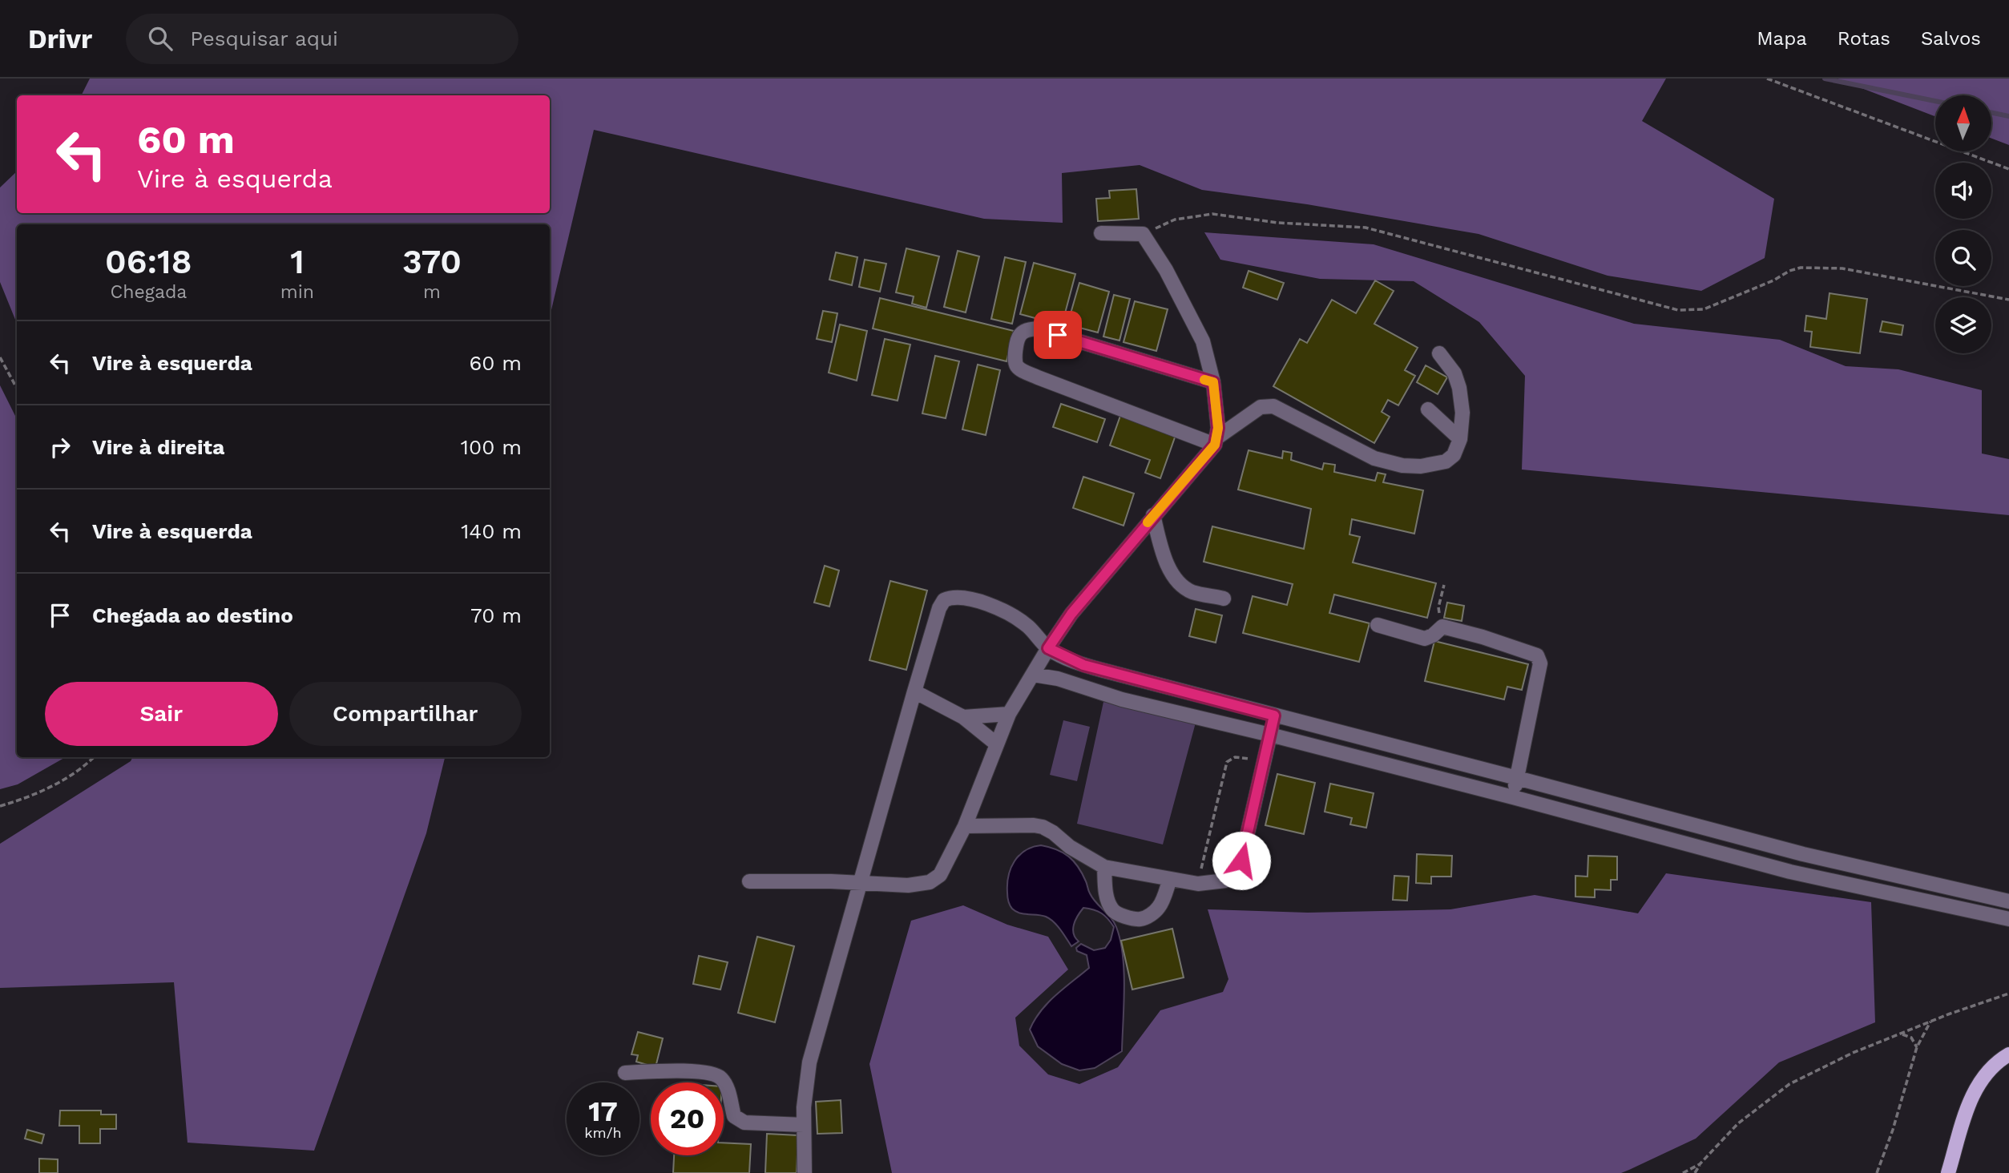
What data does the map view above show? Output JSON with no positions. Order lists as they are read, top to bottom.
{
  "north": "top",
  "page": {
    "header": "Drivr",
    "search": "Pesquisar aqui",
    "nav": ["Mapa", "Rotas", "Salvos"],
    "turn": ["60 m", "Vire à esquerda"],
    "eta": [
      "06:18",
      "Chegada",
      "1",
      "min",
      "370",
      "m"
    ],
    "list": [
      {
        "name": "Vire à esquerda",
        "value": "60 m"
      },
      {
        "name": "Vire à direita",
        "value": "100 m"
      },
      {
        "name": "Vire à esquerda",
        "value": "140 m"
      },
      {
        "name": "Chegada ao destino",
        "value": "70 m"
      }
    ],
    "buttons": ["Sair", "Compartilhar"],
    "speed": "17 km/h",
    "limit": "20"
  }
}
